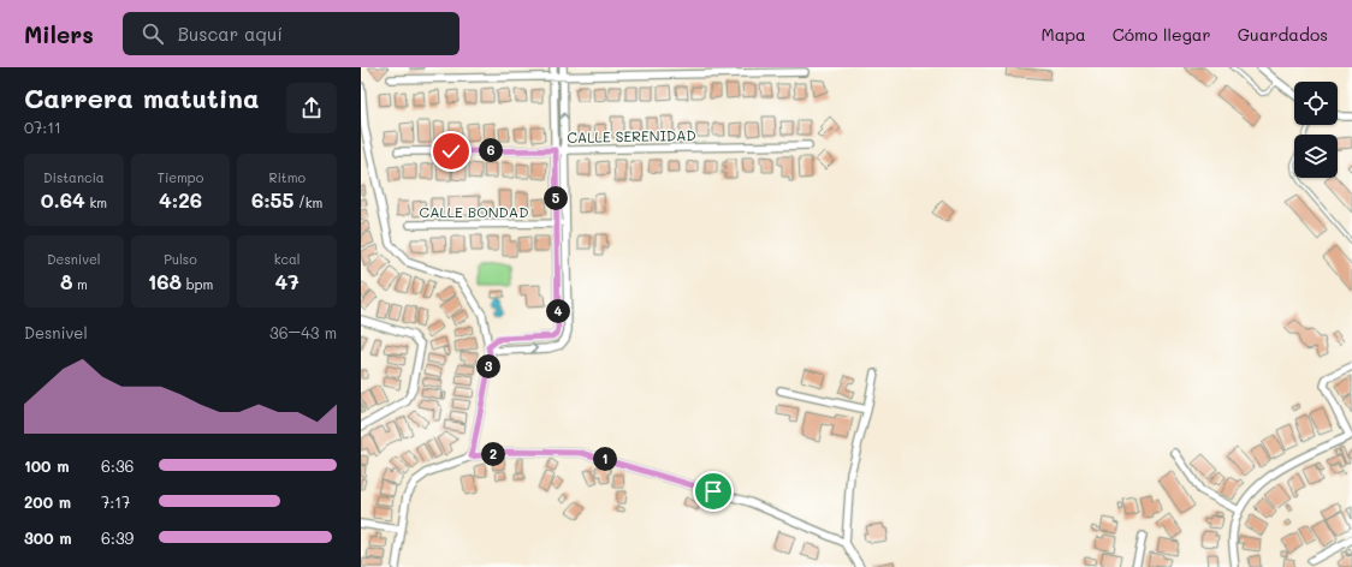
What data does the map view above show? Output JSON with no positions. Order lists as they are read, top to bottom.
{
  "streets": {
    "street": ["CALLE SERENIDAD", "CALLE BONDAD"]
  },
  "page": {
    "header": "Milers",
    "search": "Buscar aquí",
    "nav": ["Mapa", "Cómo llegar", "Guardados"],
    "heading": ["Carrera matutina", "07:11"],
    "pins": [
      "6",
      "5",
      "4",
      "3",
      "2",
      "1"
    ],
    "stats": [
      ["Distancia", "0.64 km"],
      ["Tiempo", "4:26"],
      ["Ritmo", "6:55 /km"],
      ["Desnivel", "8 m"],
      ["Pulso", "168 bpm"],
      ["kcal", "47"]
    ],
    "chart": ["Desnivel", "36–43 m"],
    "list": [
      {
        "name": "100 m",
        "note": "6:36"
      },
      {
        "name": "200 m",
        "note": "7:17"
      },
      {
        "name": "300 m",
        "note": "6:39"
      }
    ]
  }
}
